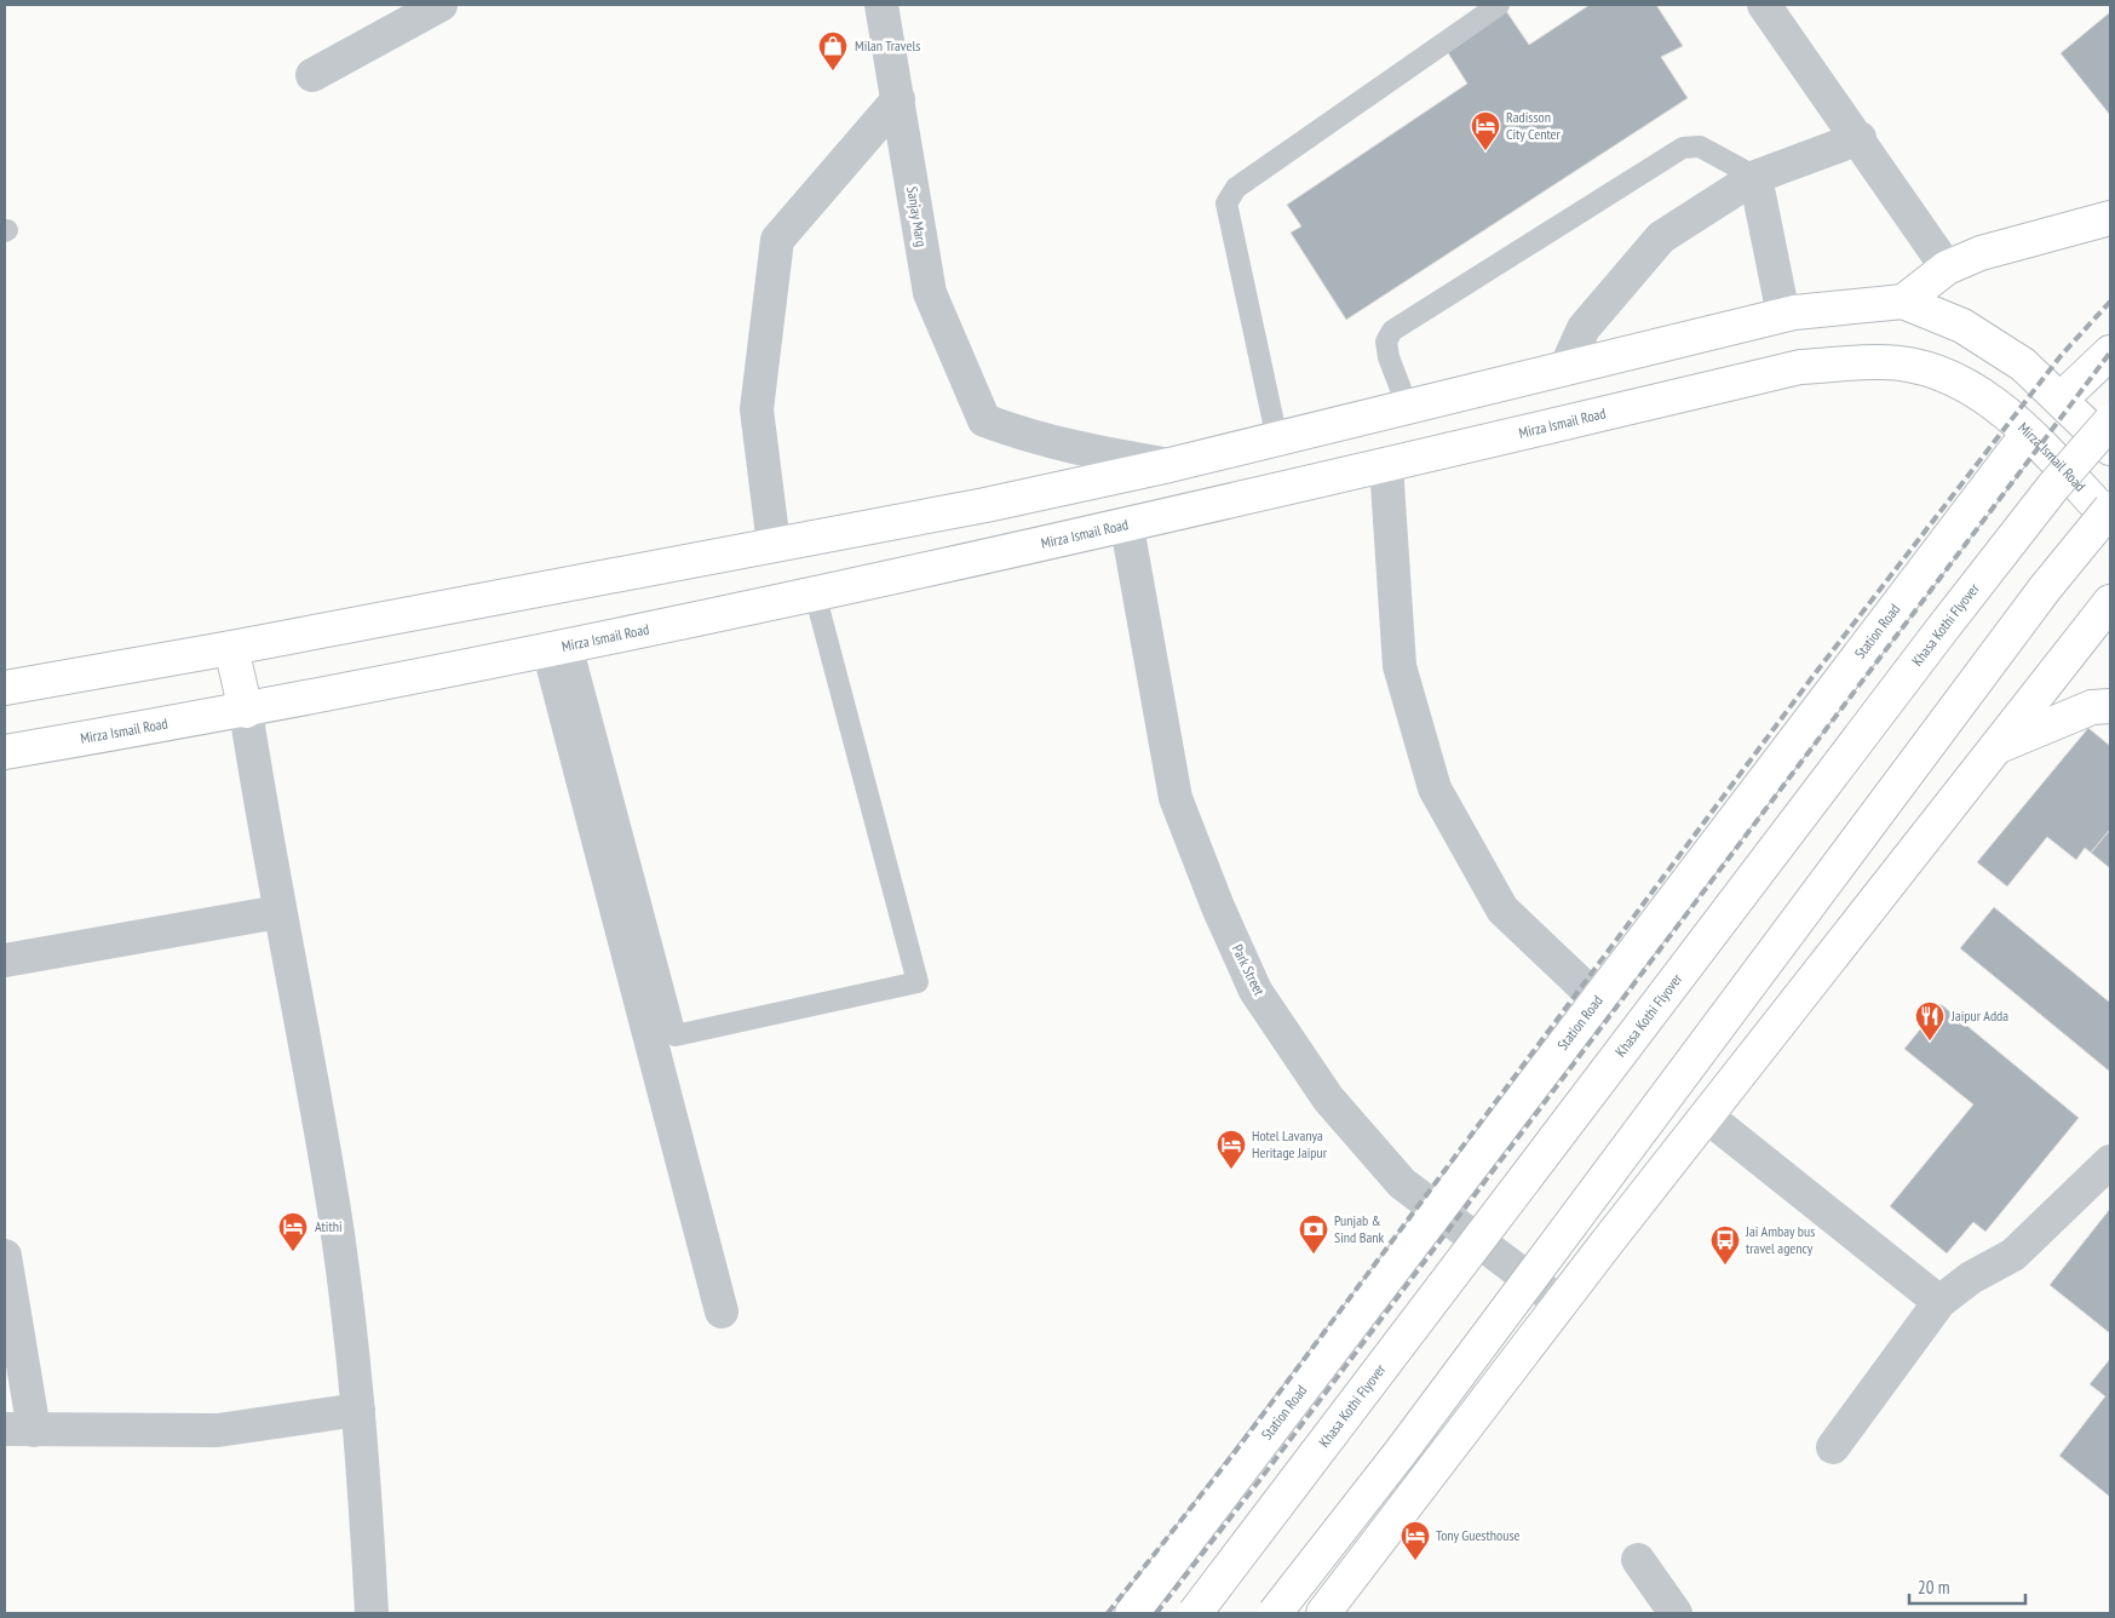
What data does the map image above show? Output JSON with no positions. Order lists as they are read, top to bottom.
{
  "streets": {
    "main road": ["Mirza Ismail Road", "Khasa Kothi Flyover", "Station Road"],
    "street": ["Sanjay Marg", "Park Street"]
  },
  "crossings": [
    ["Mirza Ismail Road", "Station Road"],
    ["Mirza Ismail Road", "Park Street"],
    ["Station Road", "Park Street"]
  ],
  "places": {
    "shop": ["Milan Travels"],
    "hotel": [
      "Radisson City Center",
      "Hotel Lavanya Heritage Jaipur",
      "Atithi",
      "Tony Guesthouse"
    ],
    "restaurant": ["Jaipur Adda"],
    "bank": ["Punjab & Sind Bank"],
    "bus stop": ["Jai Ambay bus travel agency"]
  },
  "scale_bar": "20 m"
}
